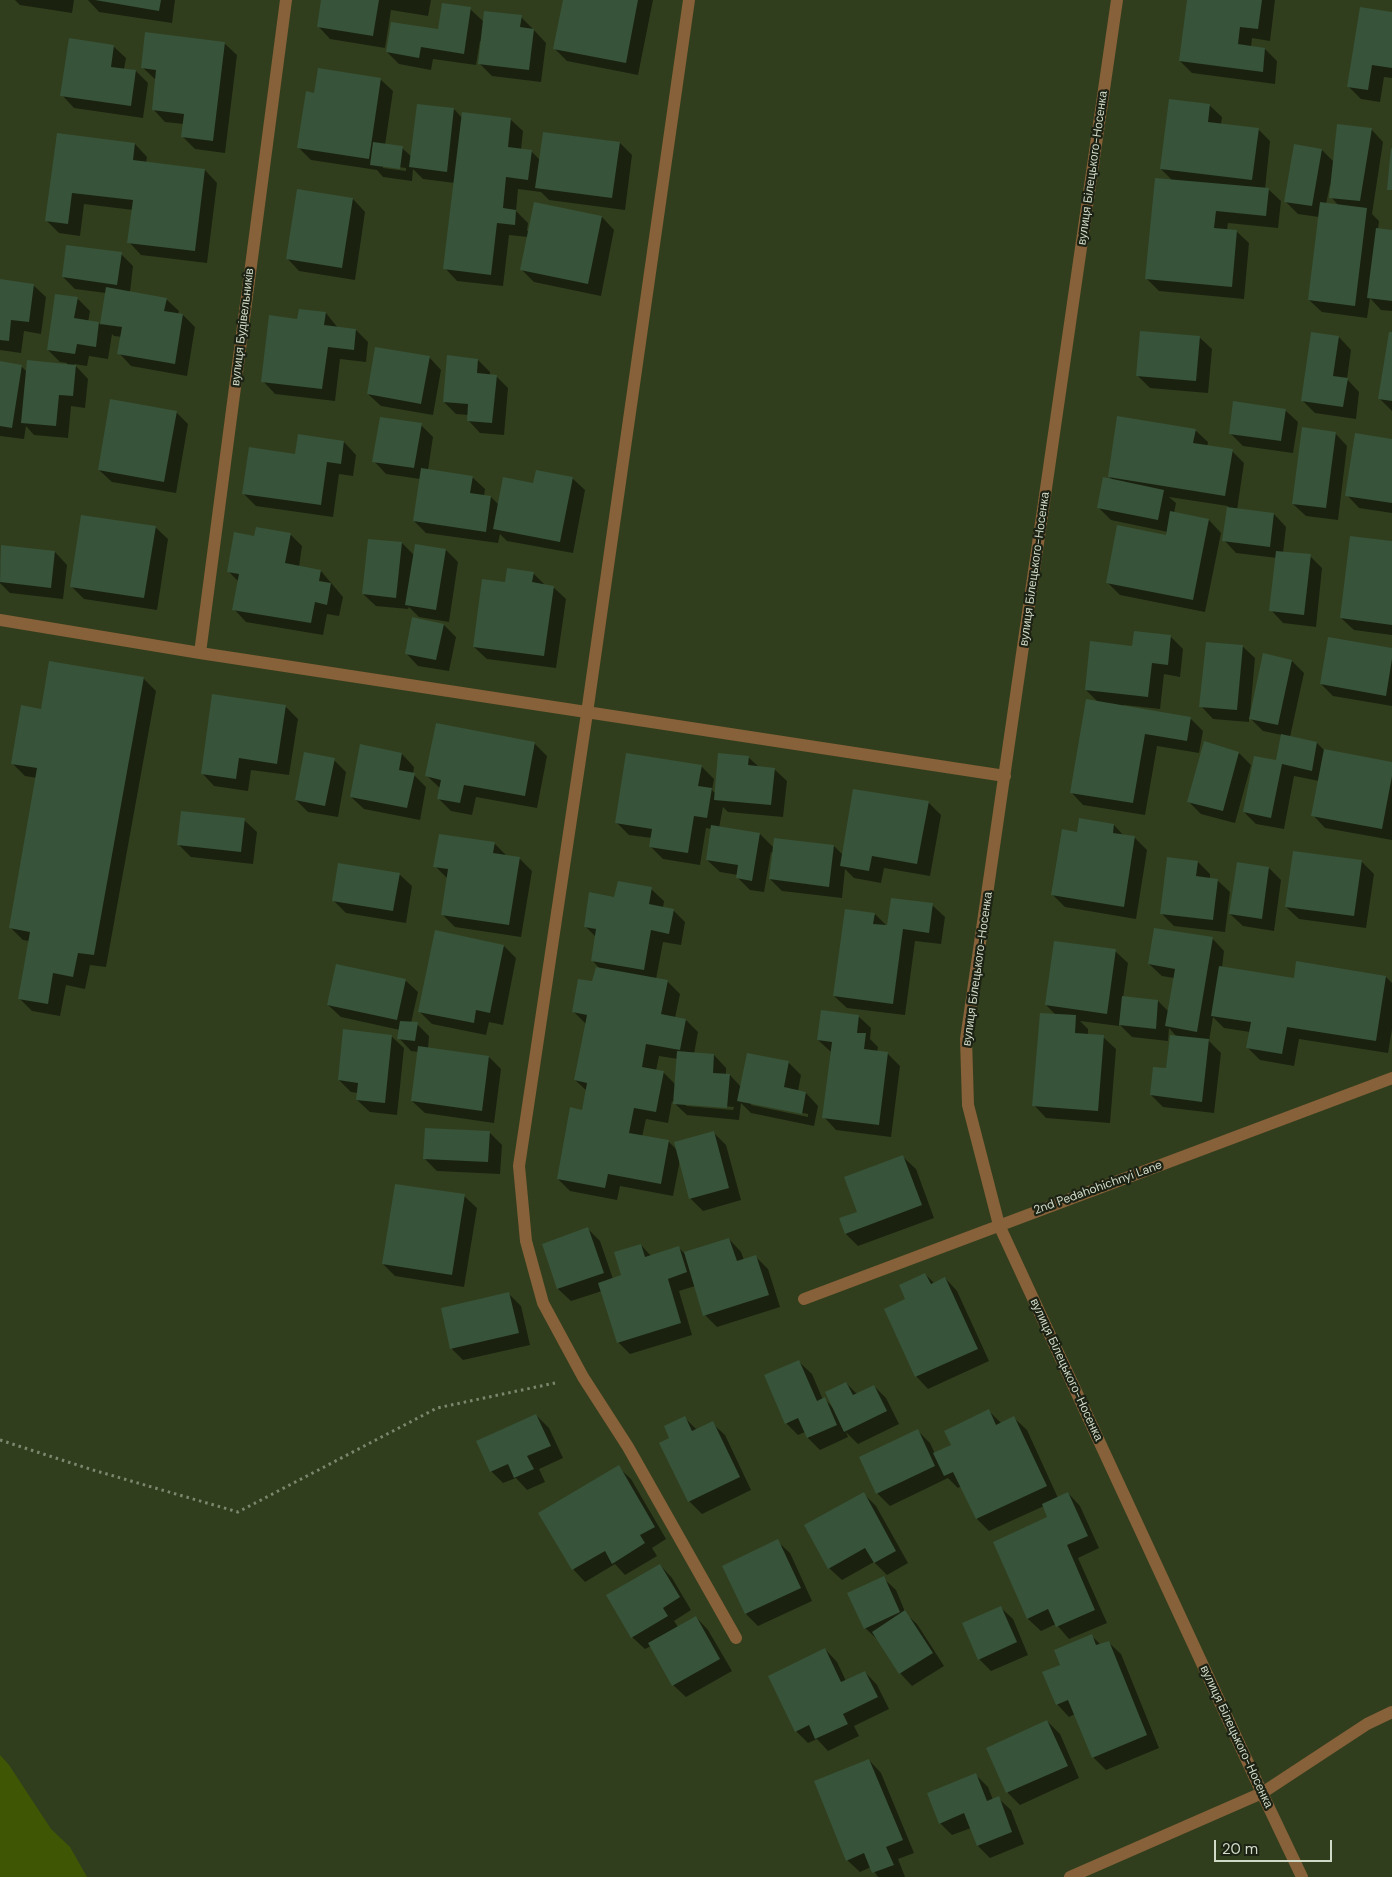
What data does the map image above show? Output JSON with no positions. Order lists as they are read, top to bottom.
{
  "streets": {
    "street": ["вулиця Білецького-Носенка", "вулиця Будівельників", "2nd Pedahohichnyi Lane"]
  },
  "crossings": [
    ["вулиця Білецького-Носенка", "2nd Pedahohichnyi Lane"]
  ],
  "scale_bar": "20 m"
}
